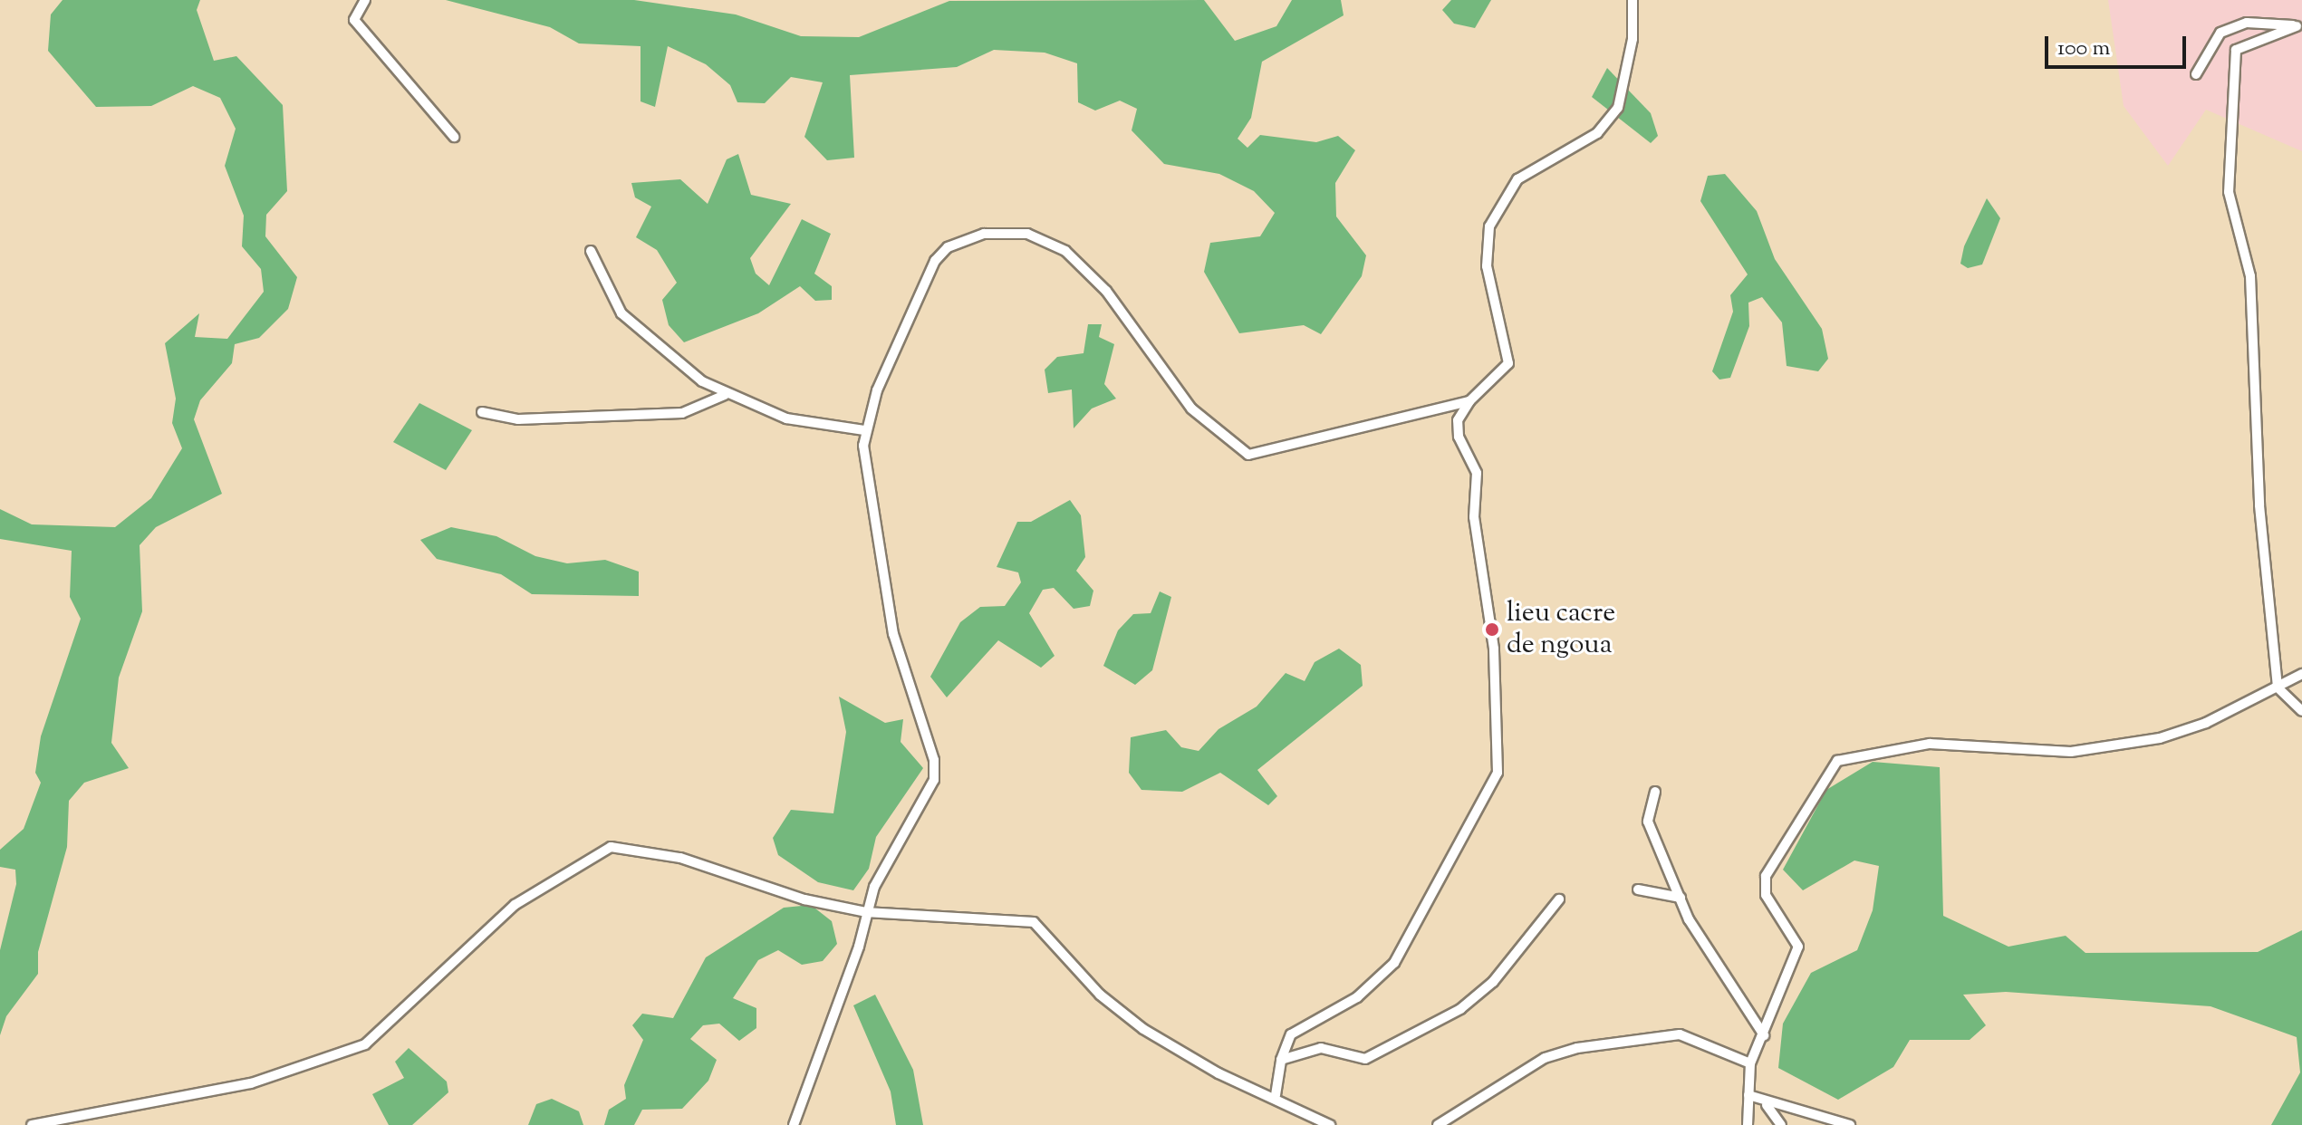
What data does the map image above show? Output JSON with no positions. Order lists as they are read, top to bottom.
{
  "places": ["lieu cacre de ngoua"],
  "scale_bar": "100 m"
}
